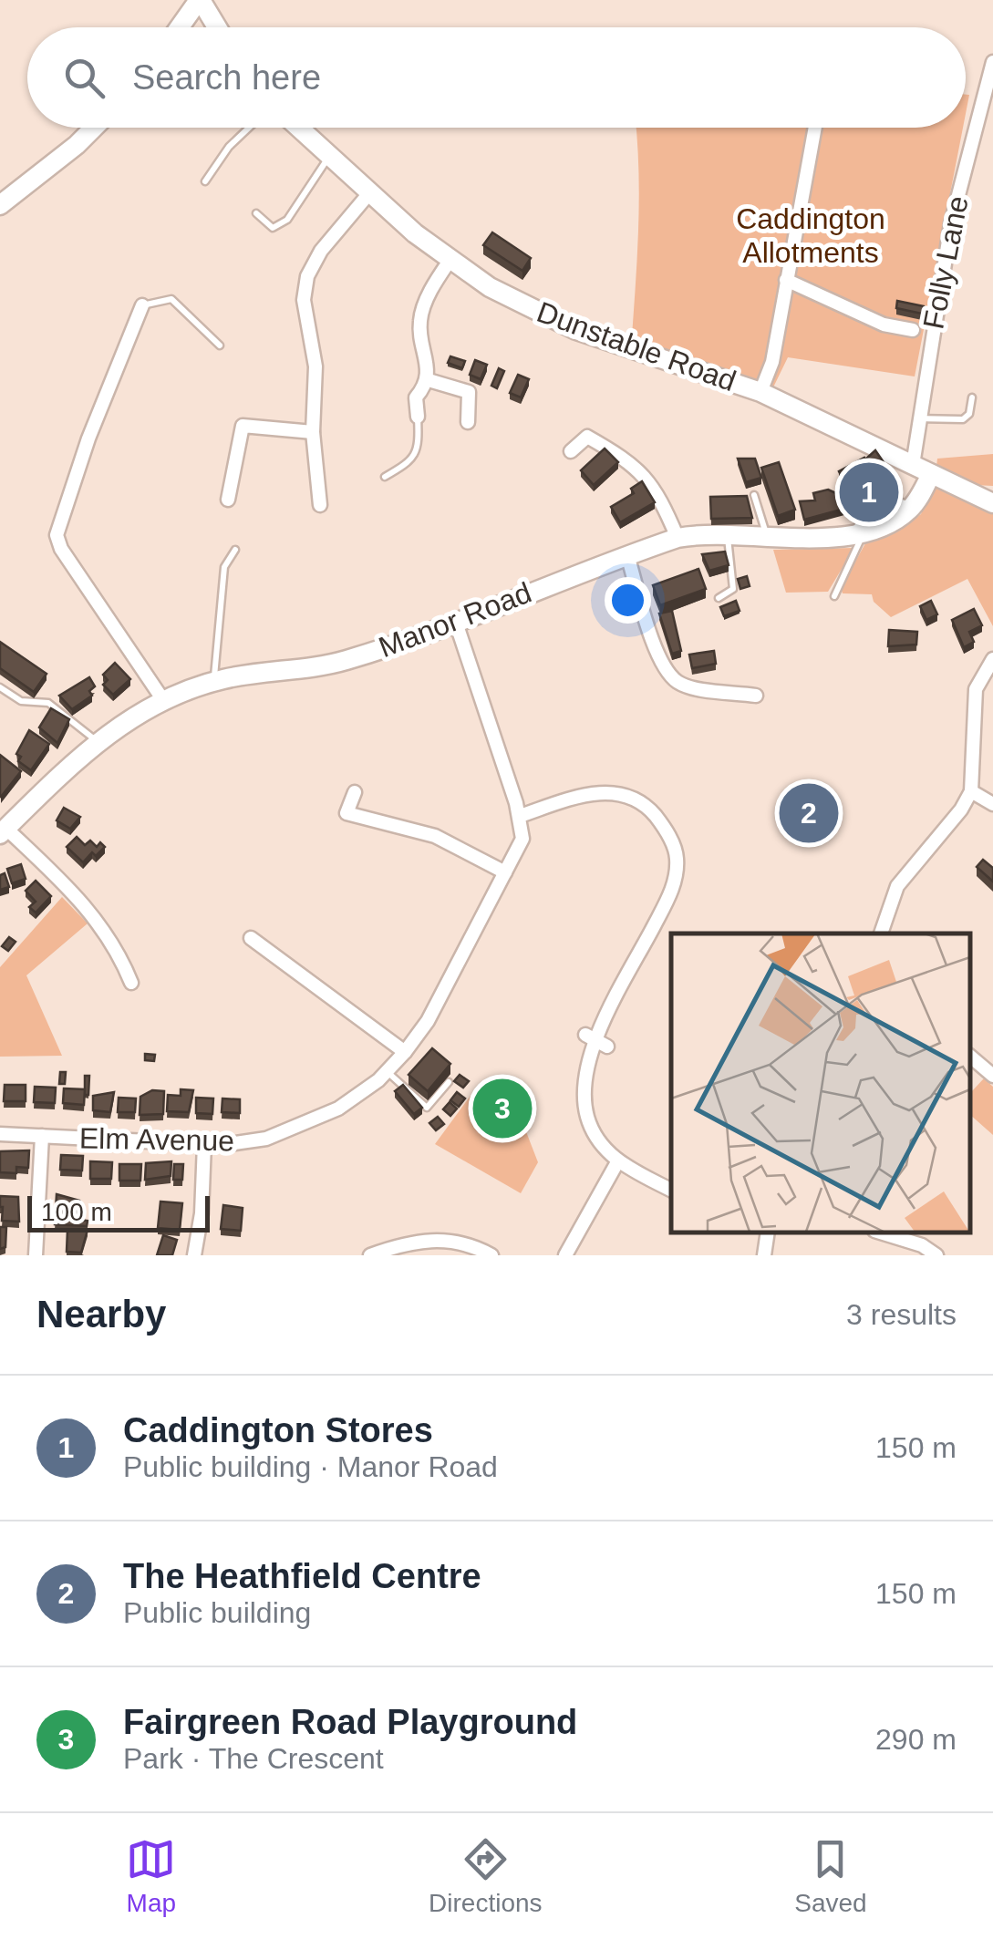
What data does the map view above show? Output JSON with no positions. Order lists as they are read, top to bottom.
{
  "streets": {
    "street": [
      "Folly Lane",
      "Dunstable Road",
      "Manor Road",
      "Elm Avenue"
    ]
  },
  "crossings": [
    ["Folly Lane", "Dunstable Road"],
    ["Dunstable Road", "Manor Road"],
    ["Manor Road", "Elm Avenue"]
  ],
  "parks": ["Caddington Allotments"],
  "scale_bar": "100 m",
  "page": {
    "search": "Search here",
    "pins": ["1", "2", "3"],
    "scale": "100 m",
    "heading": ["Nearby", "3 results"],
    "list": [
      {
        "mark": "1",
        "name": "Caddington Stores",
        "note": "Public building · Manor Road",
        "value": "150 m"
      },
      {
        "mark": "2",
        "name": "The Heathfield Centre",
        "note": "Public building",
        "value": "150 m"
      },
      {
        "mark": "3",
        "name": "Fairgreen Road Playground",
        "note": "Park · The Crescent",
        "value": "290 m"
      }
    ],
    "nav": ["Map", "Directions", "Saved"]
  }
}
